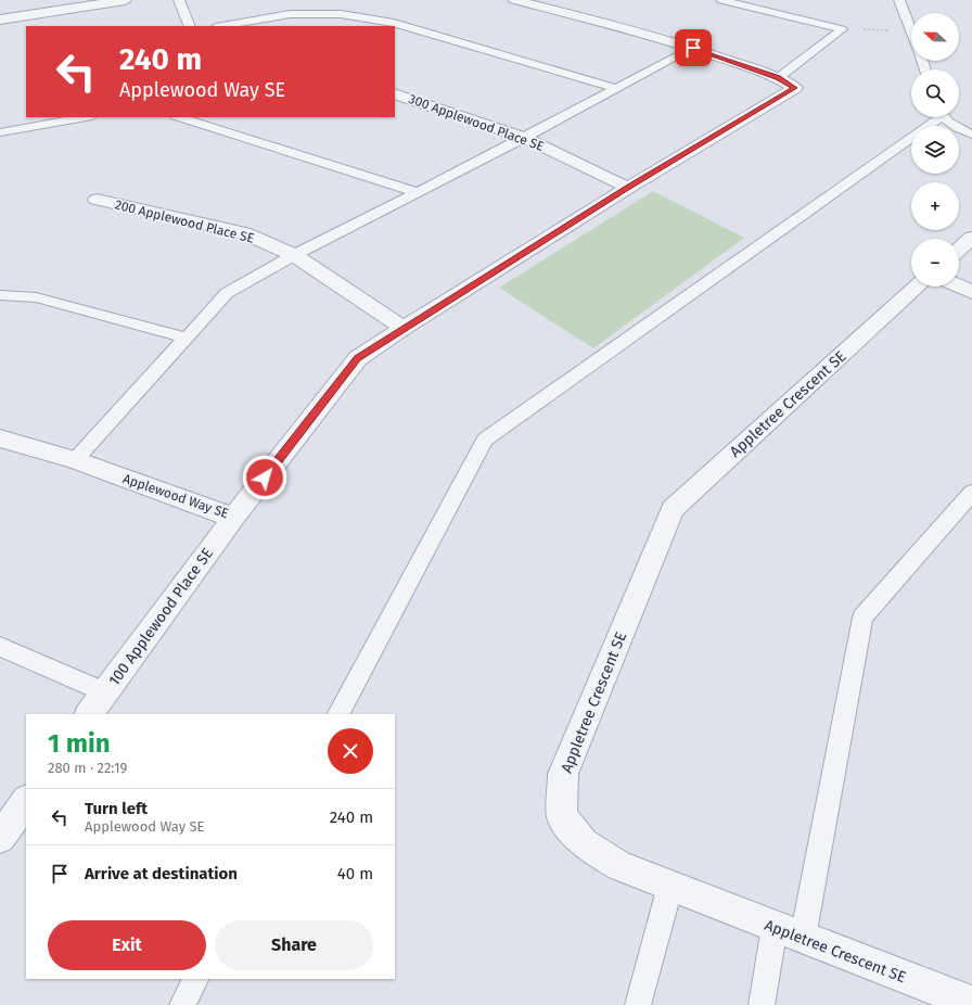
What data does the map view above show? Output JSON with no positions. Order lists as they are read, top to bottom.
{
  "streets": {
    "street": [
      "300 Applewood Place SE",
      "200 Applewood Place SE",
      "Appletree Crescent SE",
      "Applewood Way SE",
      "100 Applewood Place SE"
    ]
  },
  "crossings": [
    ["300 Applewood Place SE", "Applewood Way SE"],
    ["200 Applewood Place SE", "Applewood Way SE"],
    ["Applewood Way SE", "100 Applewood Place SE"]
  ],
  "north": "left",
  "page": {
    "map_buttons": ["+", "−"],
    "turn": ["240 m", "Applewood Way SE"],
    "heading": ["1 min", "280 m · 22:19"],
    "list": [
      {
        "name": "Turn left",
        "note": "Applewood Way SE",
        "value": "240 m"
      },
      {
        "name": "Arrive at destination",
        "value": "40 m"
      }
    ],
    "buttons": ["Exit", "Share"]
  }
}
